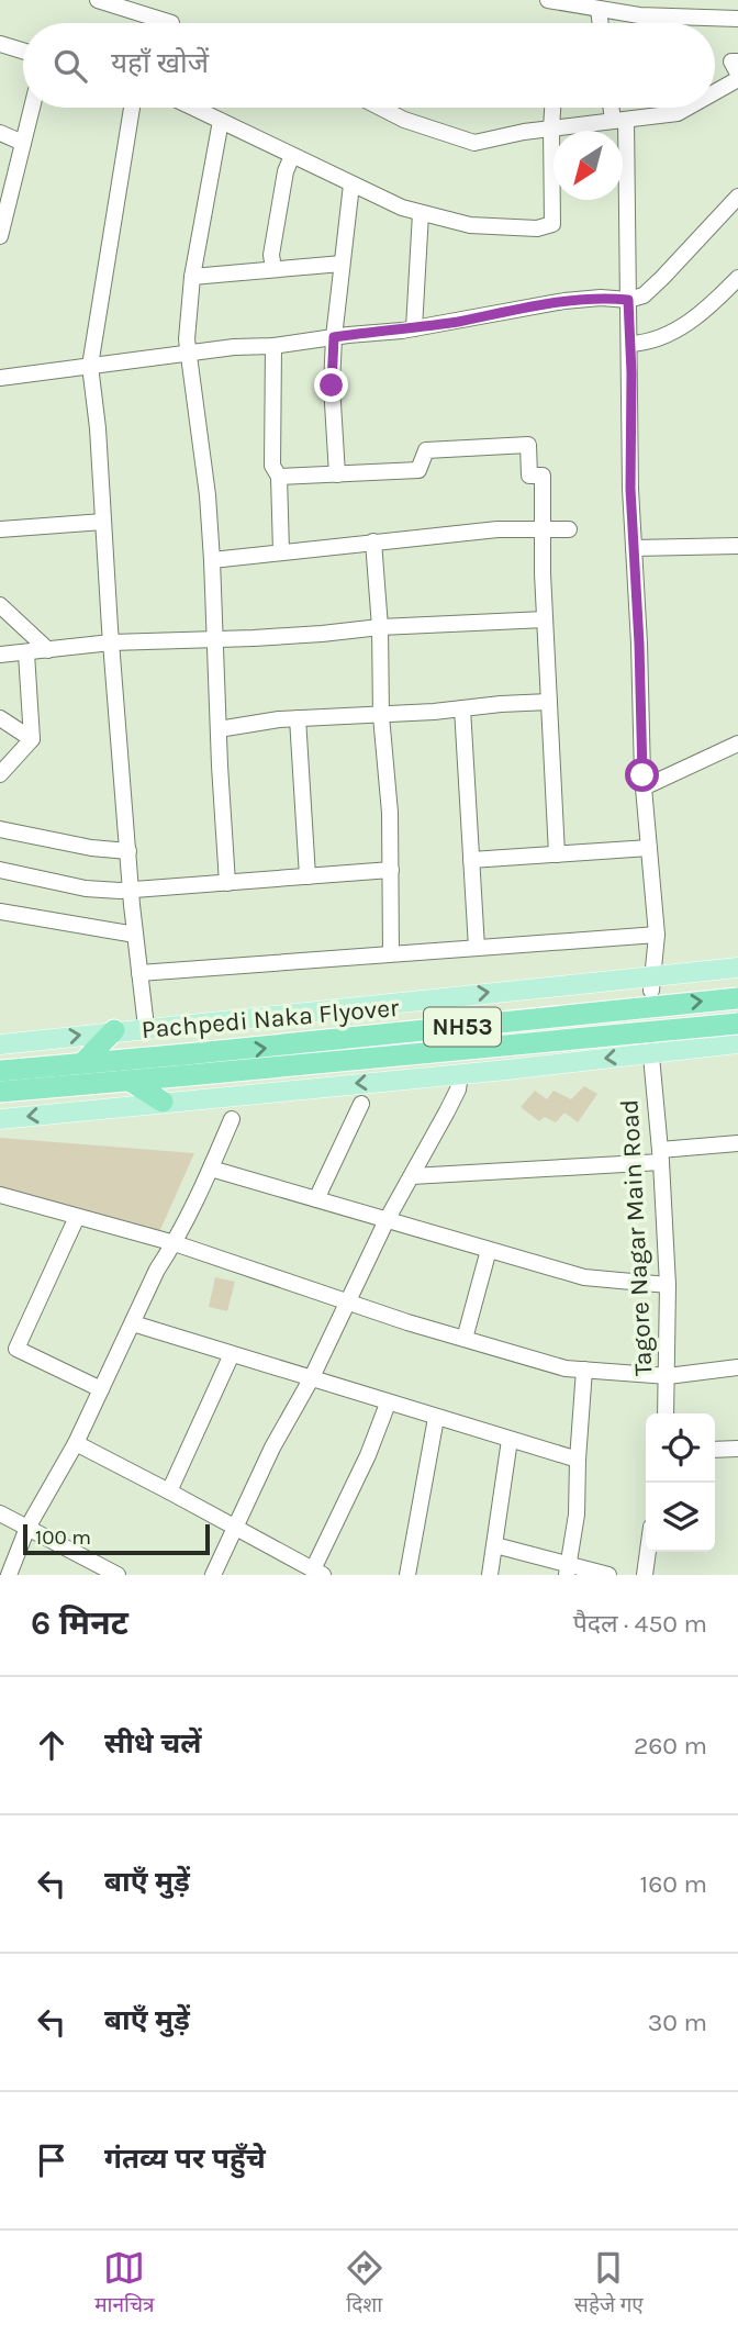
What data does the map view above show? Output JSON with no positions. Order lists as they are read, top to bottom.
{
  "streets": {
    "highway": ["Pachpedi Naka Flyover", "NH53"],
    "street": ["Tagore Nagar Main Road"]
  },
  "crossings": [
    ["Pachpedi Naka Flyover", "NH53"]
  ],
  "scale_bar": "100 m",
  "north": "bottom left",
  "page": {
    "search": "यहाँ खोजें",
    "scale": "100 m",
    "heading": ["6 मिनट", "पैदल · 450 m"],
    "list": [
      ["सीधे चलें", "260 m"],
      ["बाएँ मुड़ें", "160 m"],
      ["बाएँ मुड़ें", "30 m"],
      "गंतव्य पर पहुँचे"
    ],
    "nav": ["मानचित्र", "दिशा", "सहेजे गए"]
  }
}
